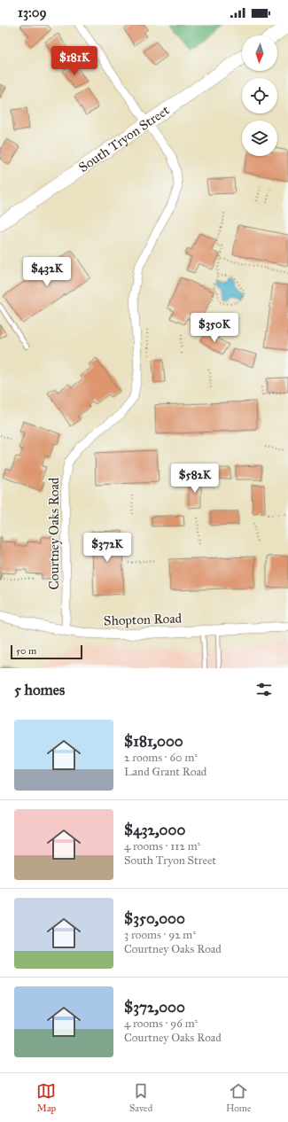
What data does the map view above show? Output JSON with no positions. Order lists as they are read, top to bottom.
{
  "streets": {
    "main road": ["South Tryon Street"],
    "street": ["Courtney Oaks Road", "Shopton Road"]
  },
  "crossings": [
    ["South Tryon Street", "Courtney Oaks Road"],
    ["Courtney Oaks Road", "Shopton Road"]
  ],
  "scale_bar": "50 m",
  "north": "bottom",
  "page": {
    "status": "13:09",
    "price": [
      "$181K",
      "$432K",
      "$350K",
      "$582K",
      "$372K"
    ],
    "scale": "50 m",
    "heading": "5 homes",
    "list": [
      {
        "name": "$181,000",
        "note": "2 rooms · 60 m² · Land Grant Road"
      },
      {
        "name": "$432,000",
        "note": "4 rooms · 112 m² · South Tryon Street"
      },
      {
        "name": "$350,000",
        "note": "3 rooms · 92 m² · Courtney Oaks Road"
      },
      {
        "name": "$372,000",
        "note": "4 rooms · 96 m² · Courtney Oaks Road"
      }
    ],
    "tabs": ["Map", "Saved", "Home"]
  }
}
